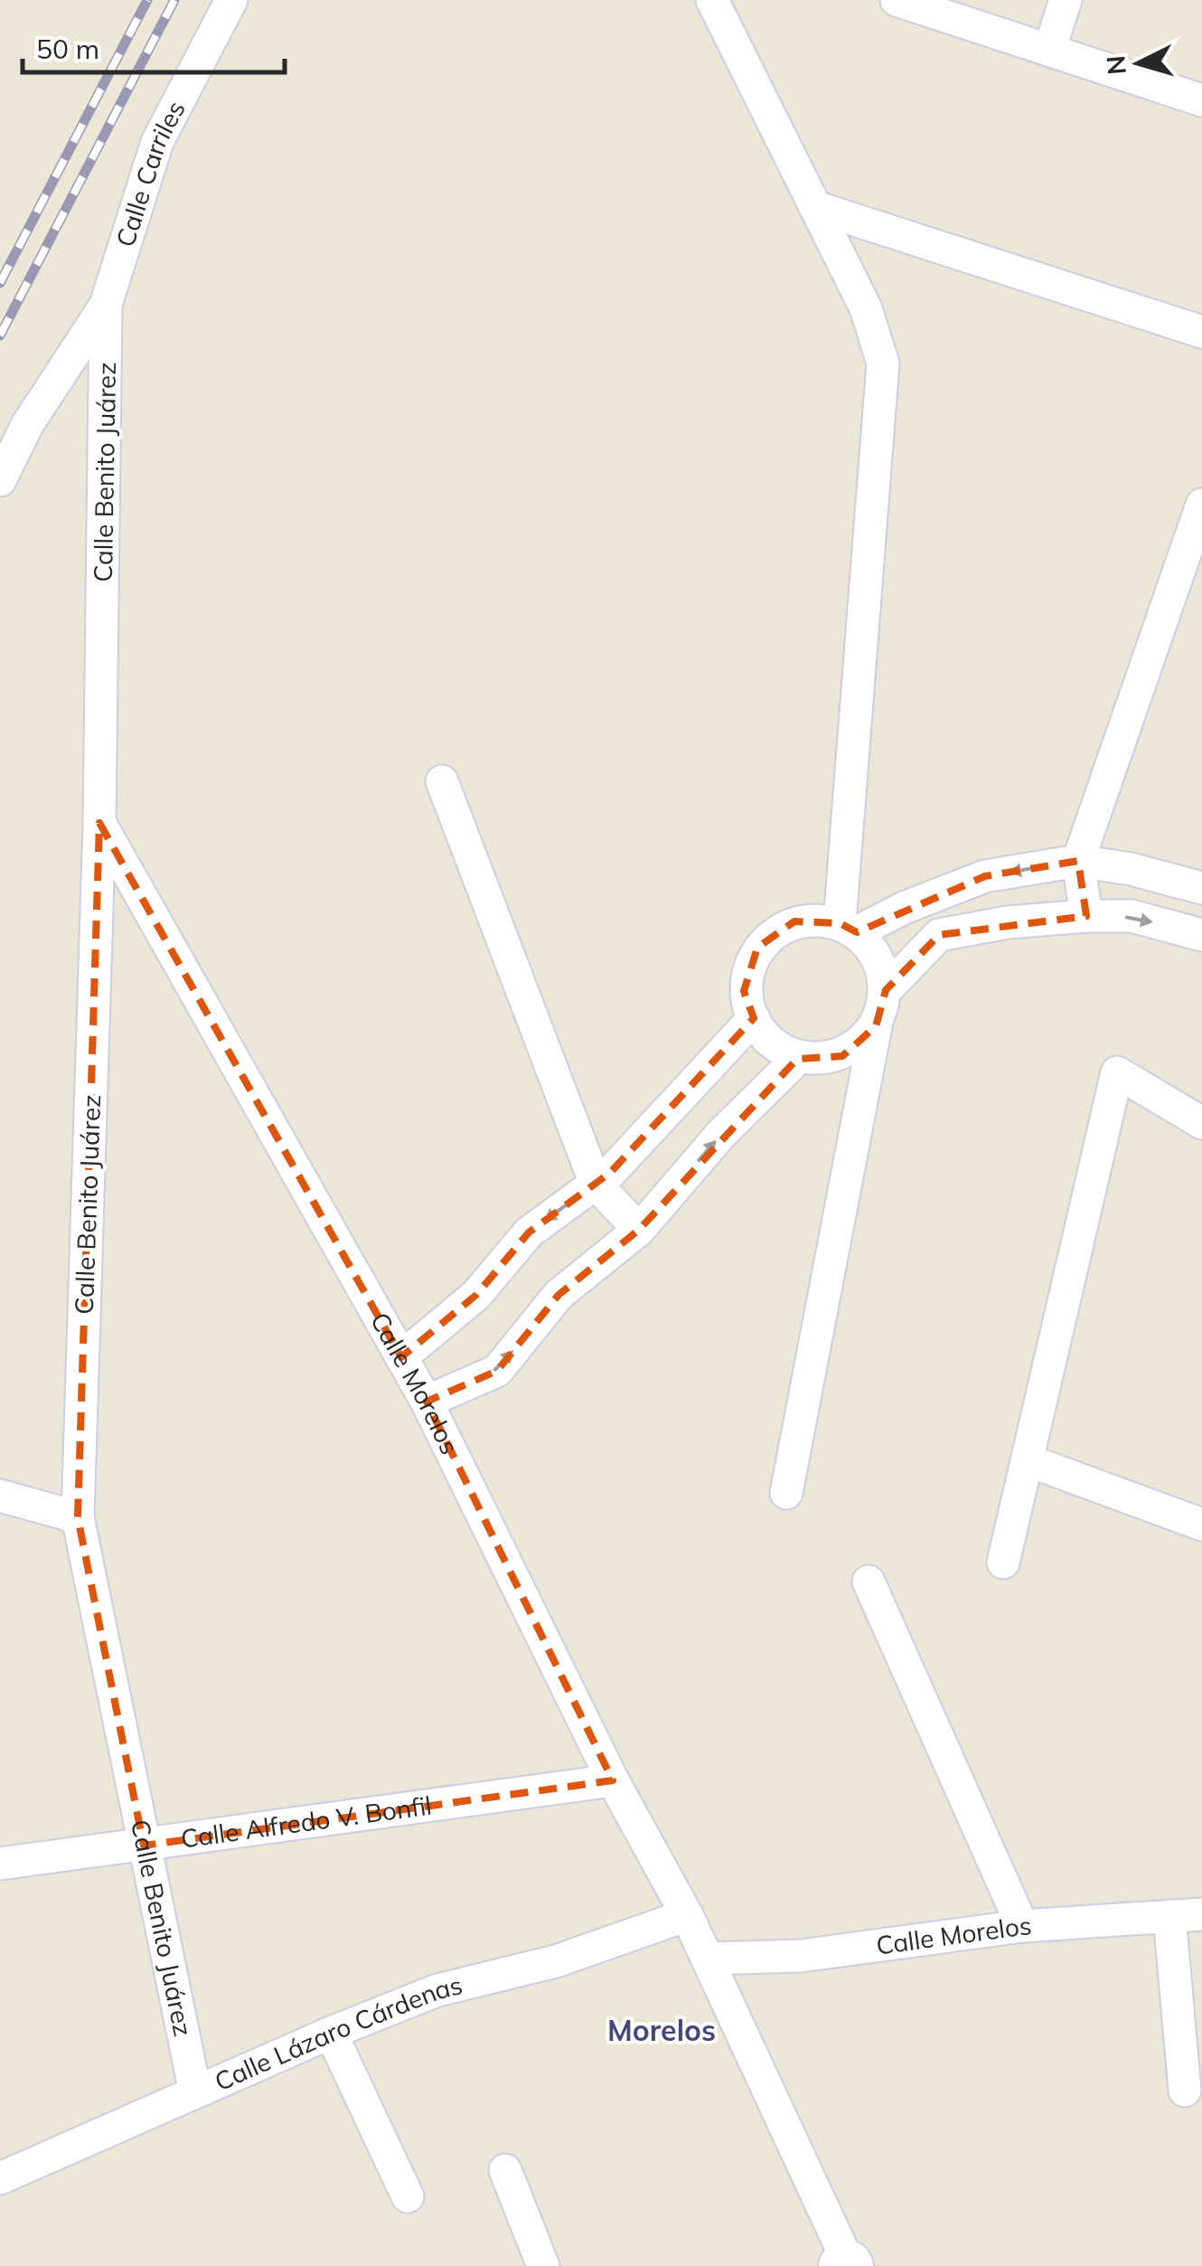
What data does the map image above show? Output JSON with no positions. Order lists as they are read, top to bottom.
{
  "streets": {
    "street": [
      "Calle Carriles",
      "Calle Benito Juárez",
      "Calle Morelos",
      "Calle Alfredo V. Bonfil",
      "Calle Lázaro Cárdenas"
    ]
  },
  "crossings": [
    ["Calle Carriles", "Calle Benito Juárez"],
    ["Calle Benito Juárez", "Calle Morelos"],
    ["Calle Benito Juárez", "Calle Alfredo V. Bonfil"],
    ["Calle Benito Juárez", "Calle Lázaro Cárdenas"],
    ["Calle Morelos", "Calle Alfredo V. Bonfil"],
    ["Calle Morelos", "Calle Lázaro Cárdenas"]
  ],
  "districts": ["Morelos"],
  "scale_bar": "50 m",
  "north": "left"
}
